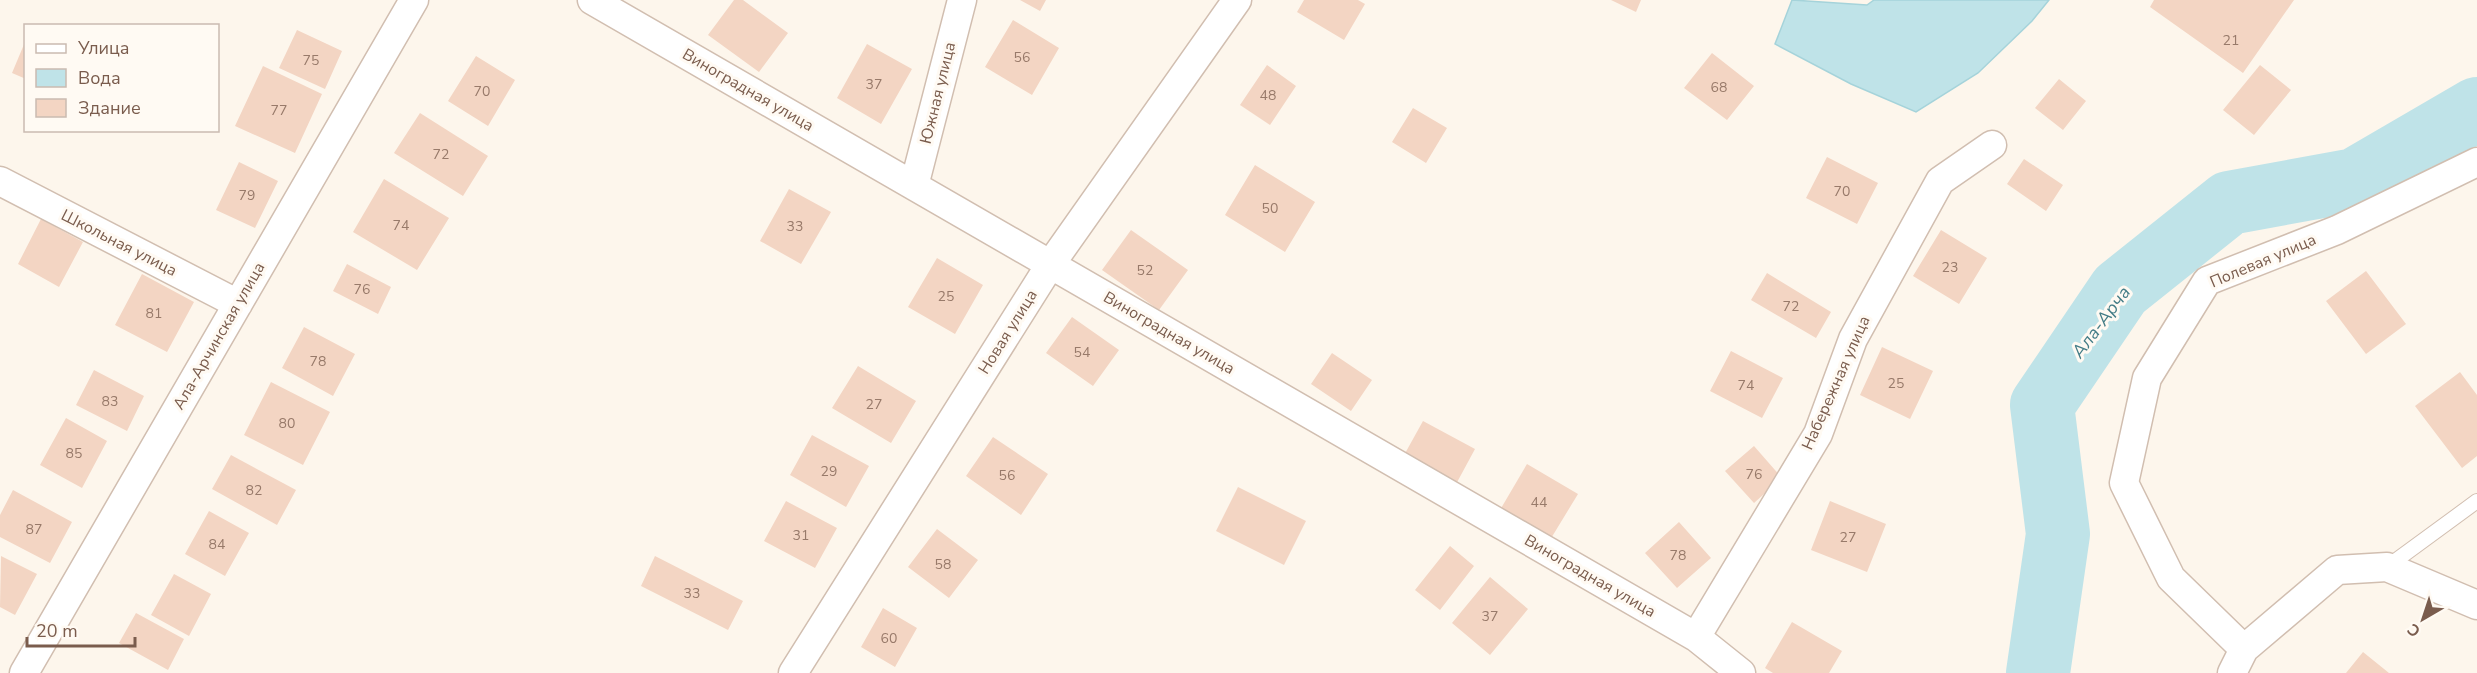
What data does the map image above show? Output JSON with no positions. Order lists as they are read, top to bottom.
{
  "streets": {
    "street": [
      "Виноградная улица",
      "Южная улица",
      "Школьная улица",
      "Полевая улица",
      "Новая улица",
      "Ала-Арчинская улица",
      "Набережная улица"
    ]
  },
  "crossings": [
    ["Виноградная улица", "Южная улица"],
    ["Виноградная улица", "Новая улица"],
    ["Виноградная улица", "Набережная улица"],
    ["Школьная улица", "Ала-Арчинская улица"]
  ],
  "water": ["Ала-Арча"],
  "house_numbers": [
    "21",
    "56",
    "75",
    "37",
    "68",
    "70",
    "48",
    "77",
    "72",
    "70",
    "79",
    "50",
    "74",
    "33",
    "23",
    "52",
    "76",
    "25",
    "72",
    "81",
    "54",
    "78",
    "25",
    "74",
    "83",
    "27",
    "80",
    "85",
    "29",
    "76",
    "56",
    "82",
    "44",
    "87",
    "31",
    "27",
    "84",
    "78",
    "58",
    "33",
    "37",
    "60"
  ],
  "legend": ["Улица", "Вода", "Здание"],
  "scale_bar": "20 m",
  "north": "bottom left"
}
